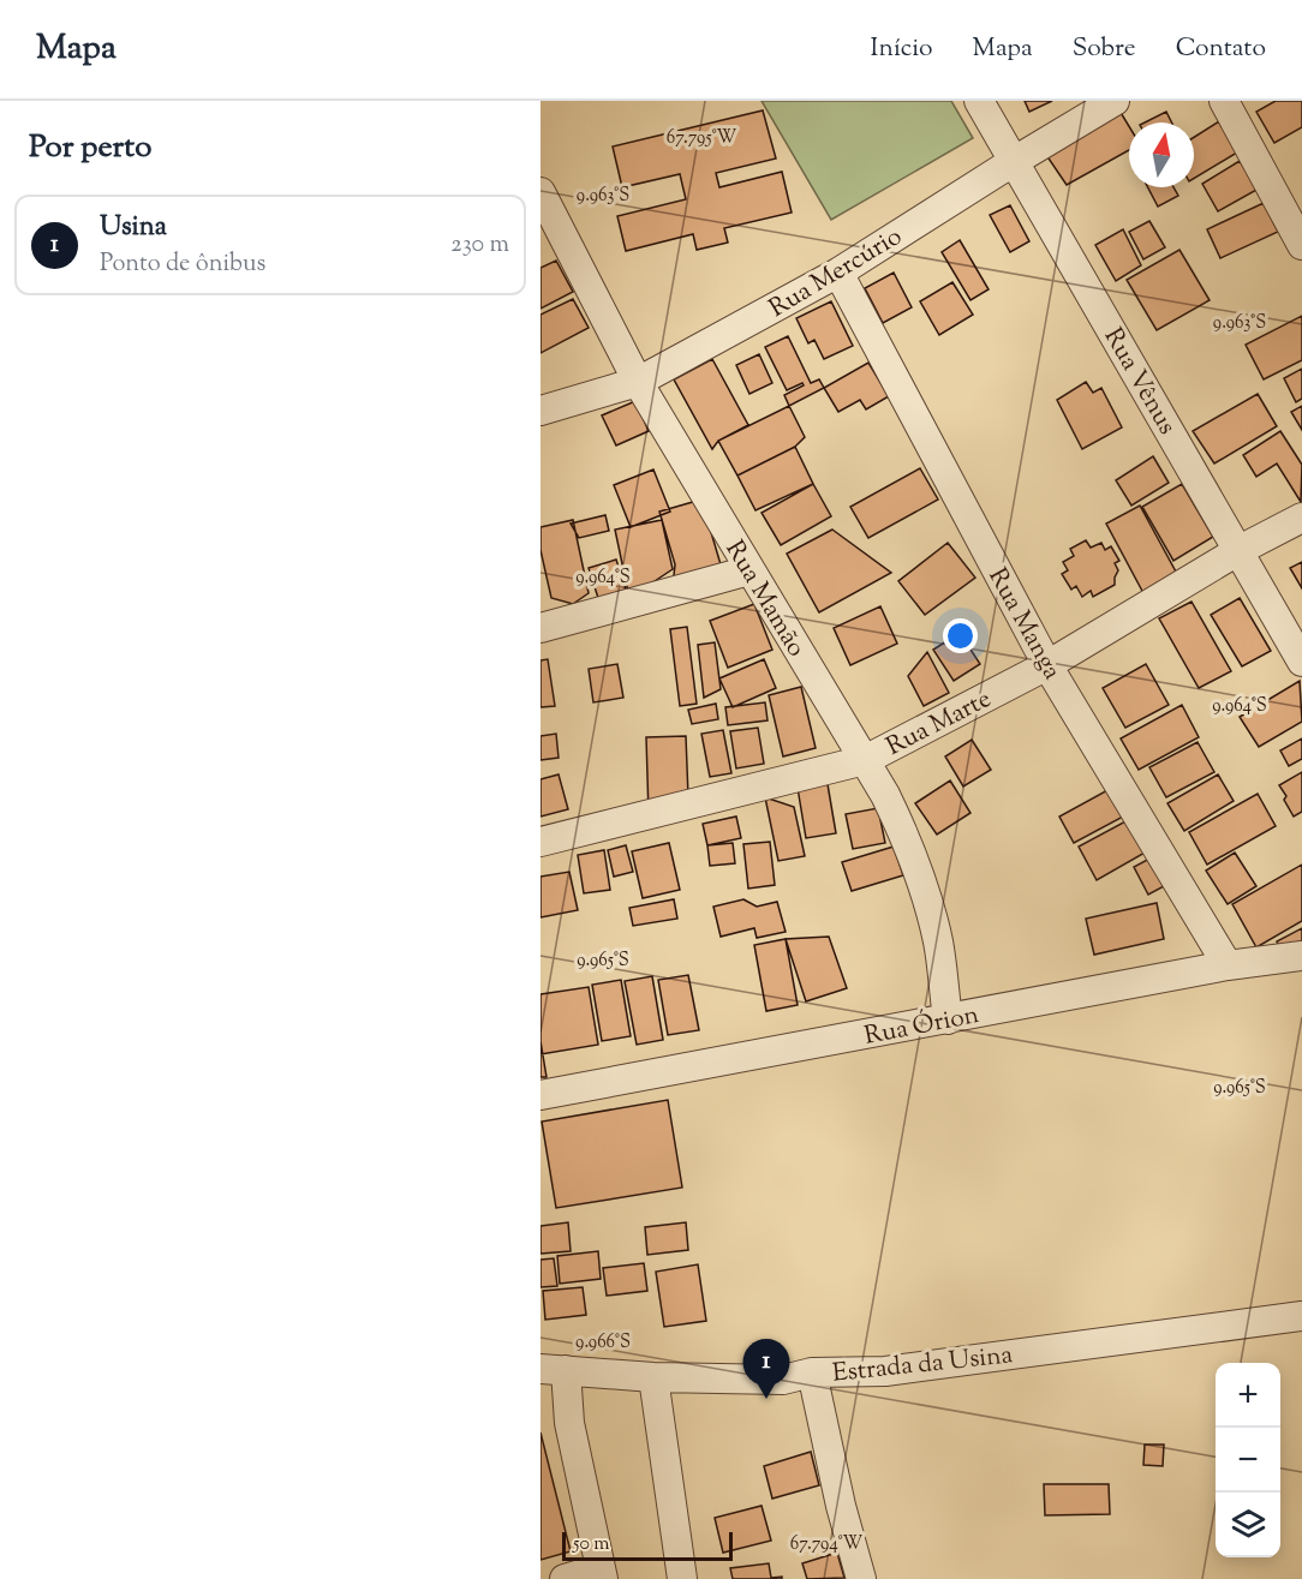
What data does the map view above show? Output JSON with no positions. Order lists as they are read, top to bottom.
{
  "streets": {
    "street": [
      "Rua Mercúrio",
      "Rua Vênus",
      "Rua Mamão",
      "Rua Manga",
      "Rua Marte",
      "Rua Órion",
      "Estrada da Usina"
    ]
  },
  "crossings": [
    ["Rua Mercúrio", "Rua Vênus"],
    ["Rua Mercúrio", "Rua Mamão"],
    ["Rua Mercúrio", "Rua Manga"],
    ["Rua Vênus", "Rua Marte"],
    ["Rua Mamão", "Rua Marte"],
    ["Rua Mamão", "Rua Órion"],
    ["Rua Manga", "Rua Marte"],
    ["Rua Manga", "Rua Órion"]
  ],
  "scale_bar": "50 m",
  "north": "top",
  "page": {
    "header": "Mapa",
    "nav": [
      "Início",
      "Mapa",
      "Sobre",
      "Contato"
    ],
    "heading": "Por perto",
    "list": [
      {
        "mark": "1",
        "name": "Usina",
        "note": "Ponto de ônibus",
        "value": "230 m"
      }
    ],
    "pins": "1",
    "map_buttons": ["+", "−"],
    "scale": "50 m"
  },
  "coordinates": [
    "67.795°W",
    "9.963°S",
    "9.964°S",
    "9.965°S",
    "9.966°S",
    "67.794°W"
  ]
}
